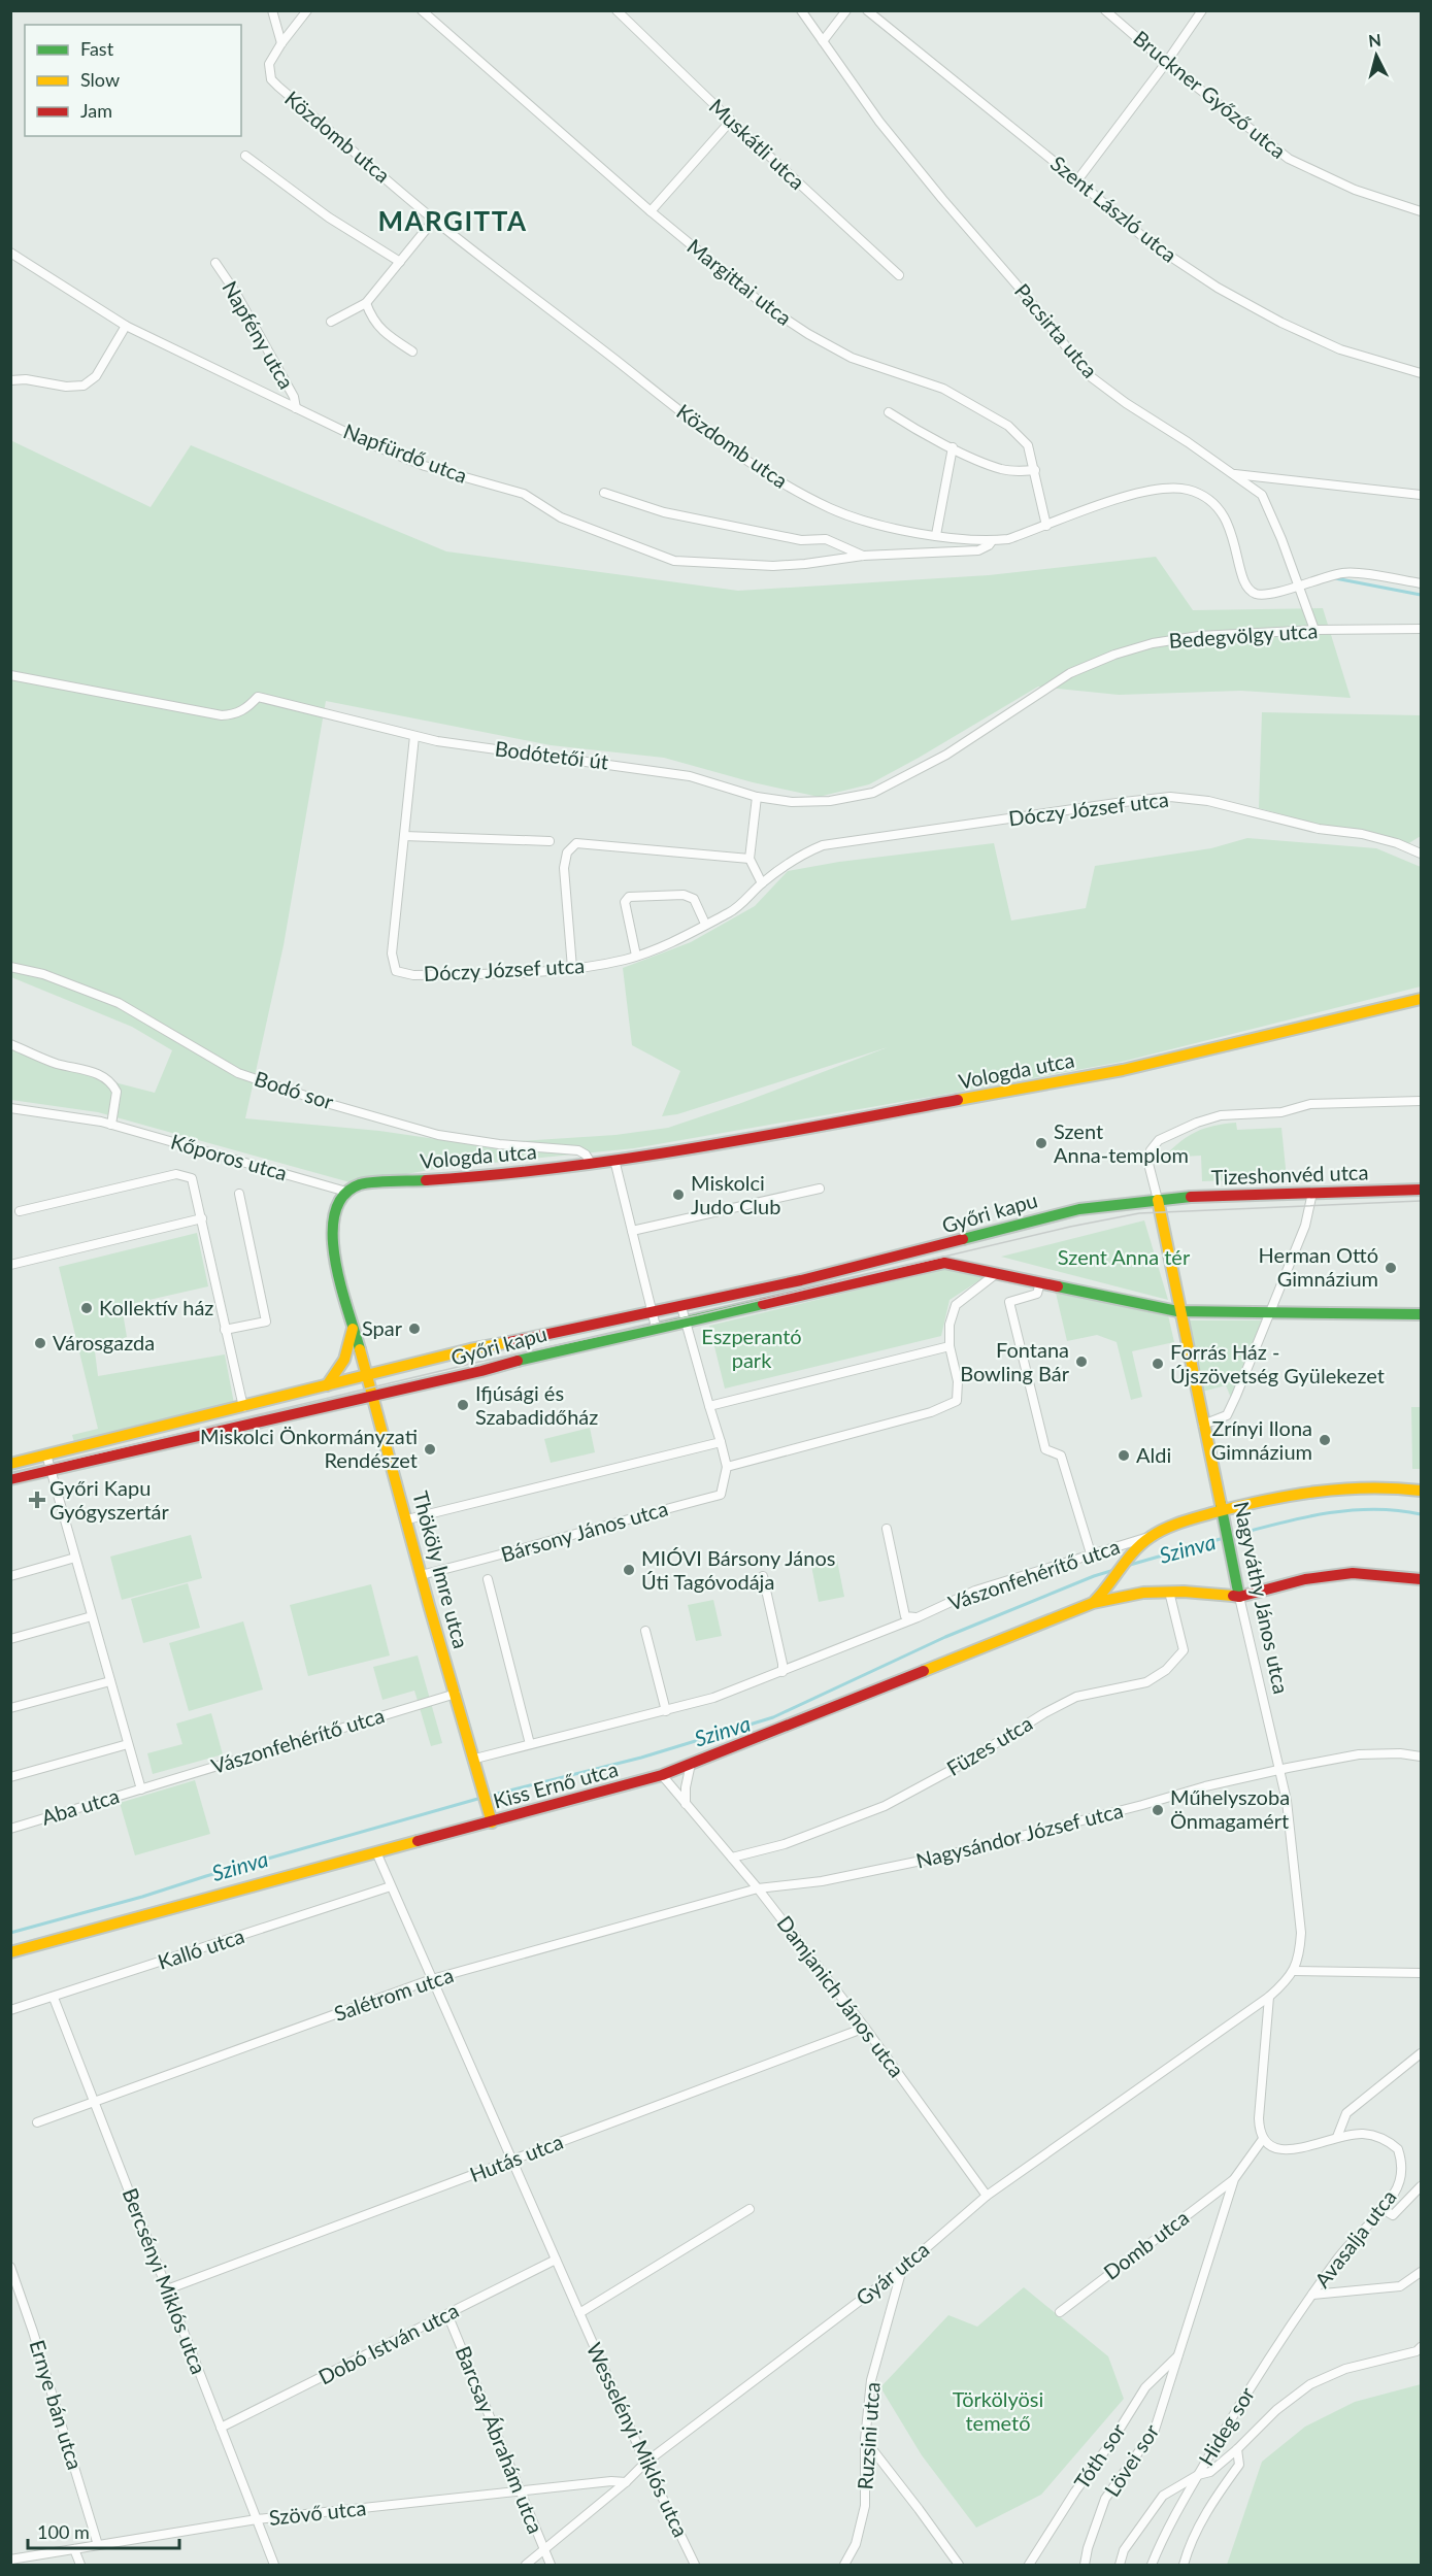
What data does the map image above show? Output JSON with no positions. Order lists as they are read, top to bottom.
{
  "streets": {
    "street": [
      "Bruckner Győző utca",
      "Közdomb utca",
      "Muskátli utca",
      "Szent László utca",
      "Margittai utca",
      "Pacsirta utca",
      "Napfény utca",
      "Napfürdő utca",
      "Bedegvölgy utca",
      "Bodótetői út",
      "Dóczy József utca",
      "Vologda utca",
      "Bodó sor",
      "Kőporos utca",
      "Tizeshonvéd utca",
      "Győri kapu",
      "Bársony János utca",
      "Thököly Imre utca",
      "Vászonfehérítő utca",
      "Nagyváthy János utca",
      "Füzes utca",
      "Kiss Ernő utca",
      "Aba utca",
      "Nagysándor József utca",
      "Kalló utca",
      "Salétrom utca",
      "Damjanich János utca",
      "Hutás utca",
      "Avasalja utca",
      "Domb utca",
      "Gyár utca",
      "Bercsényi Miklós utca",
      "Dobó István utca",
      "Ernye bán utca",
      "Hideg sor",
      "Ruzsini utca",
      "Barcsay Ábrahám utca",
      "Wesselényi Miklós utca",
      "Tóth sor",
      "Lövei sor",
      "Szövő utca"
    ]
  },
  "crossings": [
    ["Közdomb utca", "Margittai utca"],
    ["Közdomb utca", "Pacsirta utca"],
    ["Közdomb utca", "Napfürdő utca"],
    ["Pacsirta utca", "Bedegvölgy utca"],
    ["Napfény utca", "Napfürdő utca"],
    ["Bedegvölgy utca", "Bodótetői út"],
    ["Bodótetői út", "Dóczy József utca"],
    ["Vologda utca", "Bodó sor"],
    ["Vologda utca", "Kőporos utca"],
    ["Vologda utca", "Thököly Imre utca"],
    ["Kőporos utca", "Győri kapu"],
    ["Kőporos utca", "Thököly Imre utca"],
    ["Tizeshonvéd utca", "Győri kapu"],
    ["Tizeshonvéd utca", "Nagyváthy János utca"],
    ["Győri kapu", "Thököly Imre utca"],
    ["Győri kapu", "Nagyváthy János utca"],
    ["Győri kapu", "Aba utca"],
    ["Bársony János utca", "Thököly Imre utca"],
    ["Thököly Imre utca", "Vászonfehérítő utca"],
    ["Thököly Imre utca", "Kiss Ernő utca"],
    ["Vászonfehérítő utca", "Kiss Ernő utca"],
    ["Vászonfehérítő utca", "Aba utca"],
    ["Nagyváthy János utca", "Kiss Ernő utca"],
    ["Nagyváthy János utca", "Nagysándor József utca"],
    ["Füzes utca", "Kiss Ernő utca"],
    ["Füzes utca", "Damjanich János utca"],
    ["Kiss Ernő utca", "Damjanich János utca"],
    ["Kiss Ernő utca", "Wesselényi Miklós utca"],
    ["Nagysándor József utca", "Salétrom utca"],
    ["Nagysándor József utca", "Damjanich János utca"],
    ["Kalló utca", "Bercsényi Miklós utca"],
    ["Kalló utca", "Wesselényi Miklós utca"],
    ["Salétrom utca", "Damjanich János utca"],
    ["Salétrom utca", "Bercsényi Miklós utca"],
    ["Salétrom utca", "Wesselényi Miklós utca"],
    ["Damjanich János utca", "Hutás utca"],
    ["Damjanich János utca", "Gyár utca"],
    ["Hutás utca", "Bercsényi Miklós utca"],
    ["Hutás utca", "Wesselényi Miklós utca"],
    ["Avasalja utca", "Hideg sor"],
    ["Domb utca", "Tóth sor"],
    ["Domb utca", "Lövei sor"],
    ["Gyár utca", "Ruzsini utca"],
    ["Gyár utca", "Barcsay Ábrahám utca"],
    ["Gyár utca", "Wesselényi Miklós utca"],
    ["Gyár utca", "Szövő utca"],
    ["Bercsényi Miklós utca", "Dobó István utca"],
    ["Bercsényi Miklós utca", "Szövő utca"],
    ["Dobó István utca", "Barcsay Ábrahám utca"],
    ["Dobó István utca", "Wesselényi Miklós utca"],
    ["Ernye bán utca", "Szövő utca"],
    ["Barcsay Ábrahám utca", "Szövő utca"],
    ["Tóth sor", "Lövei sor"]
  ],
  "districts": ["MARGITTA"],
  "water": ["Szinva"],
  "parks": ["Szent Anna tér", "Eszperantó park", "Törkölyösi temető"],
  "places": {
    "other": [
      "Szent Anna-templom",
      "Miskolci Judo Club",
      "Herman Ottó Gimnázium",
      "Kollektív ház",
      "Spar",
      "Városgazda",
      "Fontana Bowling Bár",
      "Forrás Ház - Újszövetség Gyülekezet",
      "Ifjúsági és Szabadidőház",
      "Zrínyi Ilona Gimnázium",
      "Miskolci Önkormányzati Rendészet",
      "Aldi",
      "MIÓVI Bársony János Úti Tagóvodája",
      "Műhelyszoba Önmagamért"
    ],
    "health": ["Győri Kapu Gyógyszertár"]
  },
  "legend": ["Fast", "Slow", "Jam"],
  "scale_bar": "100 m",
  "north": "top"
}
